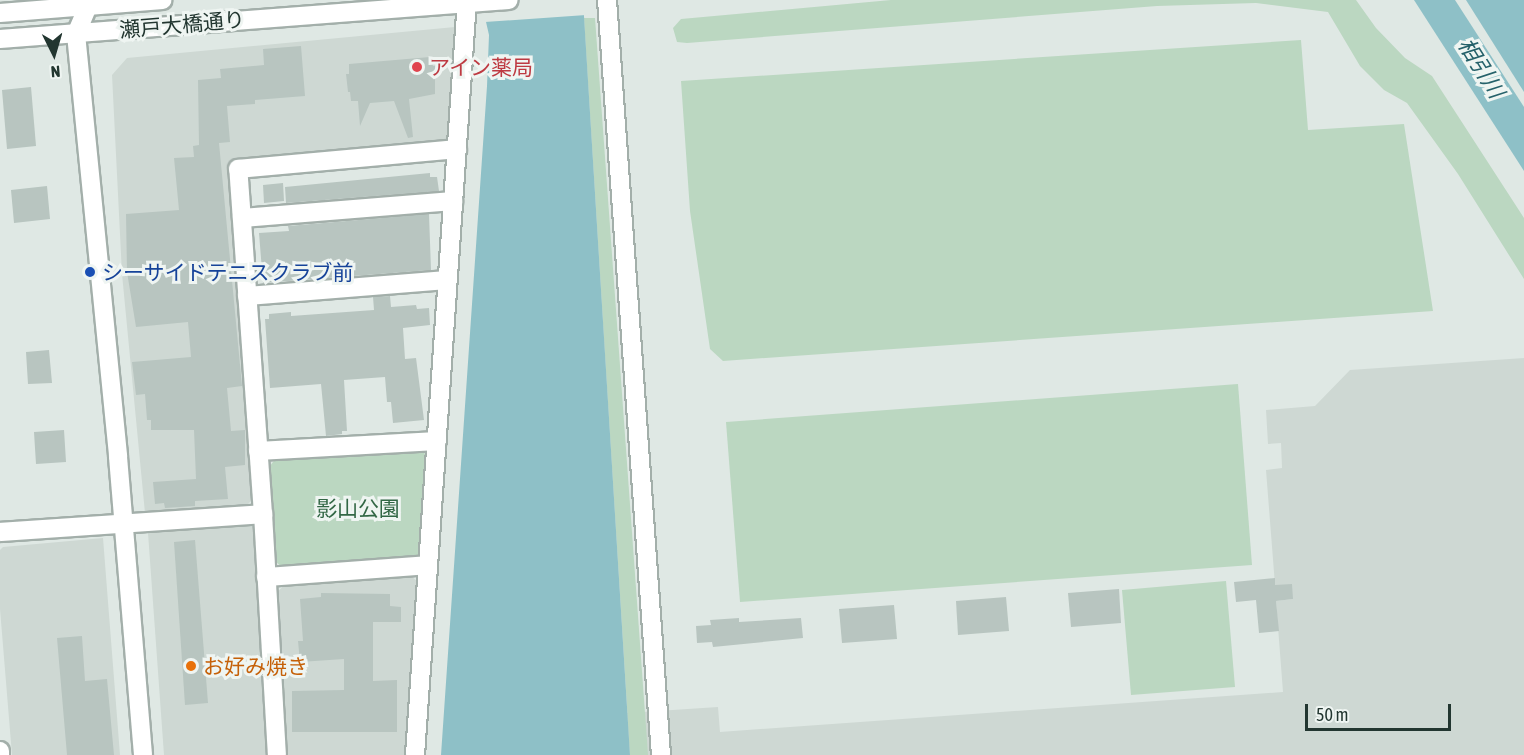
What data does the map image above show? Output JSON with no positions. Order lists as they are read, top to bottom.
{
  "streets": {
    "street": ["瀬戸大橋通り"]
  },
  "water": ["相引川"],
  "parks": ["影山公園"],
  "places": ["アイン薬局", "シーサイドテニスクラブ前", "お好み焼き"],
  "scale_bar": "50 m",
  "north": "bottom"
}
